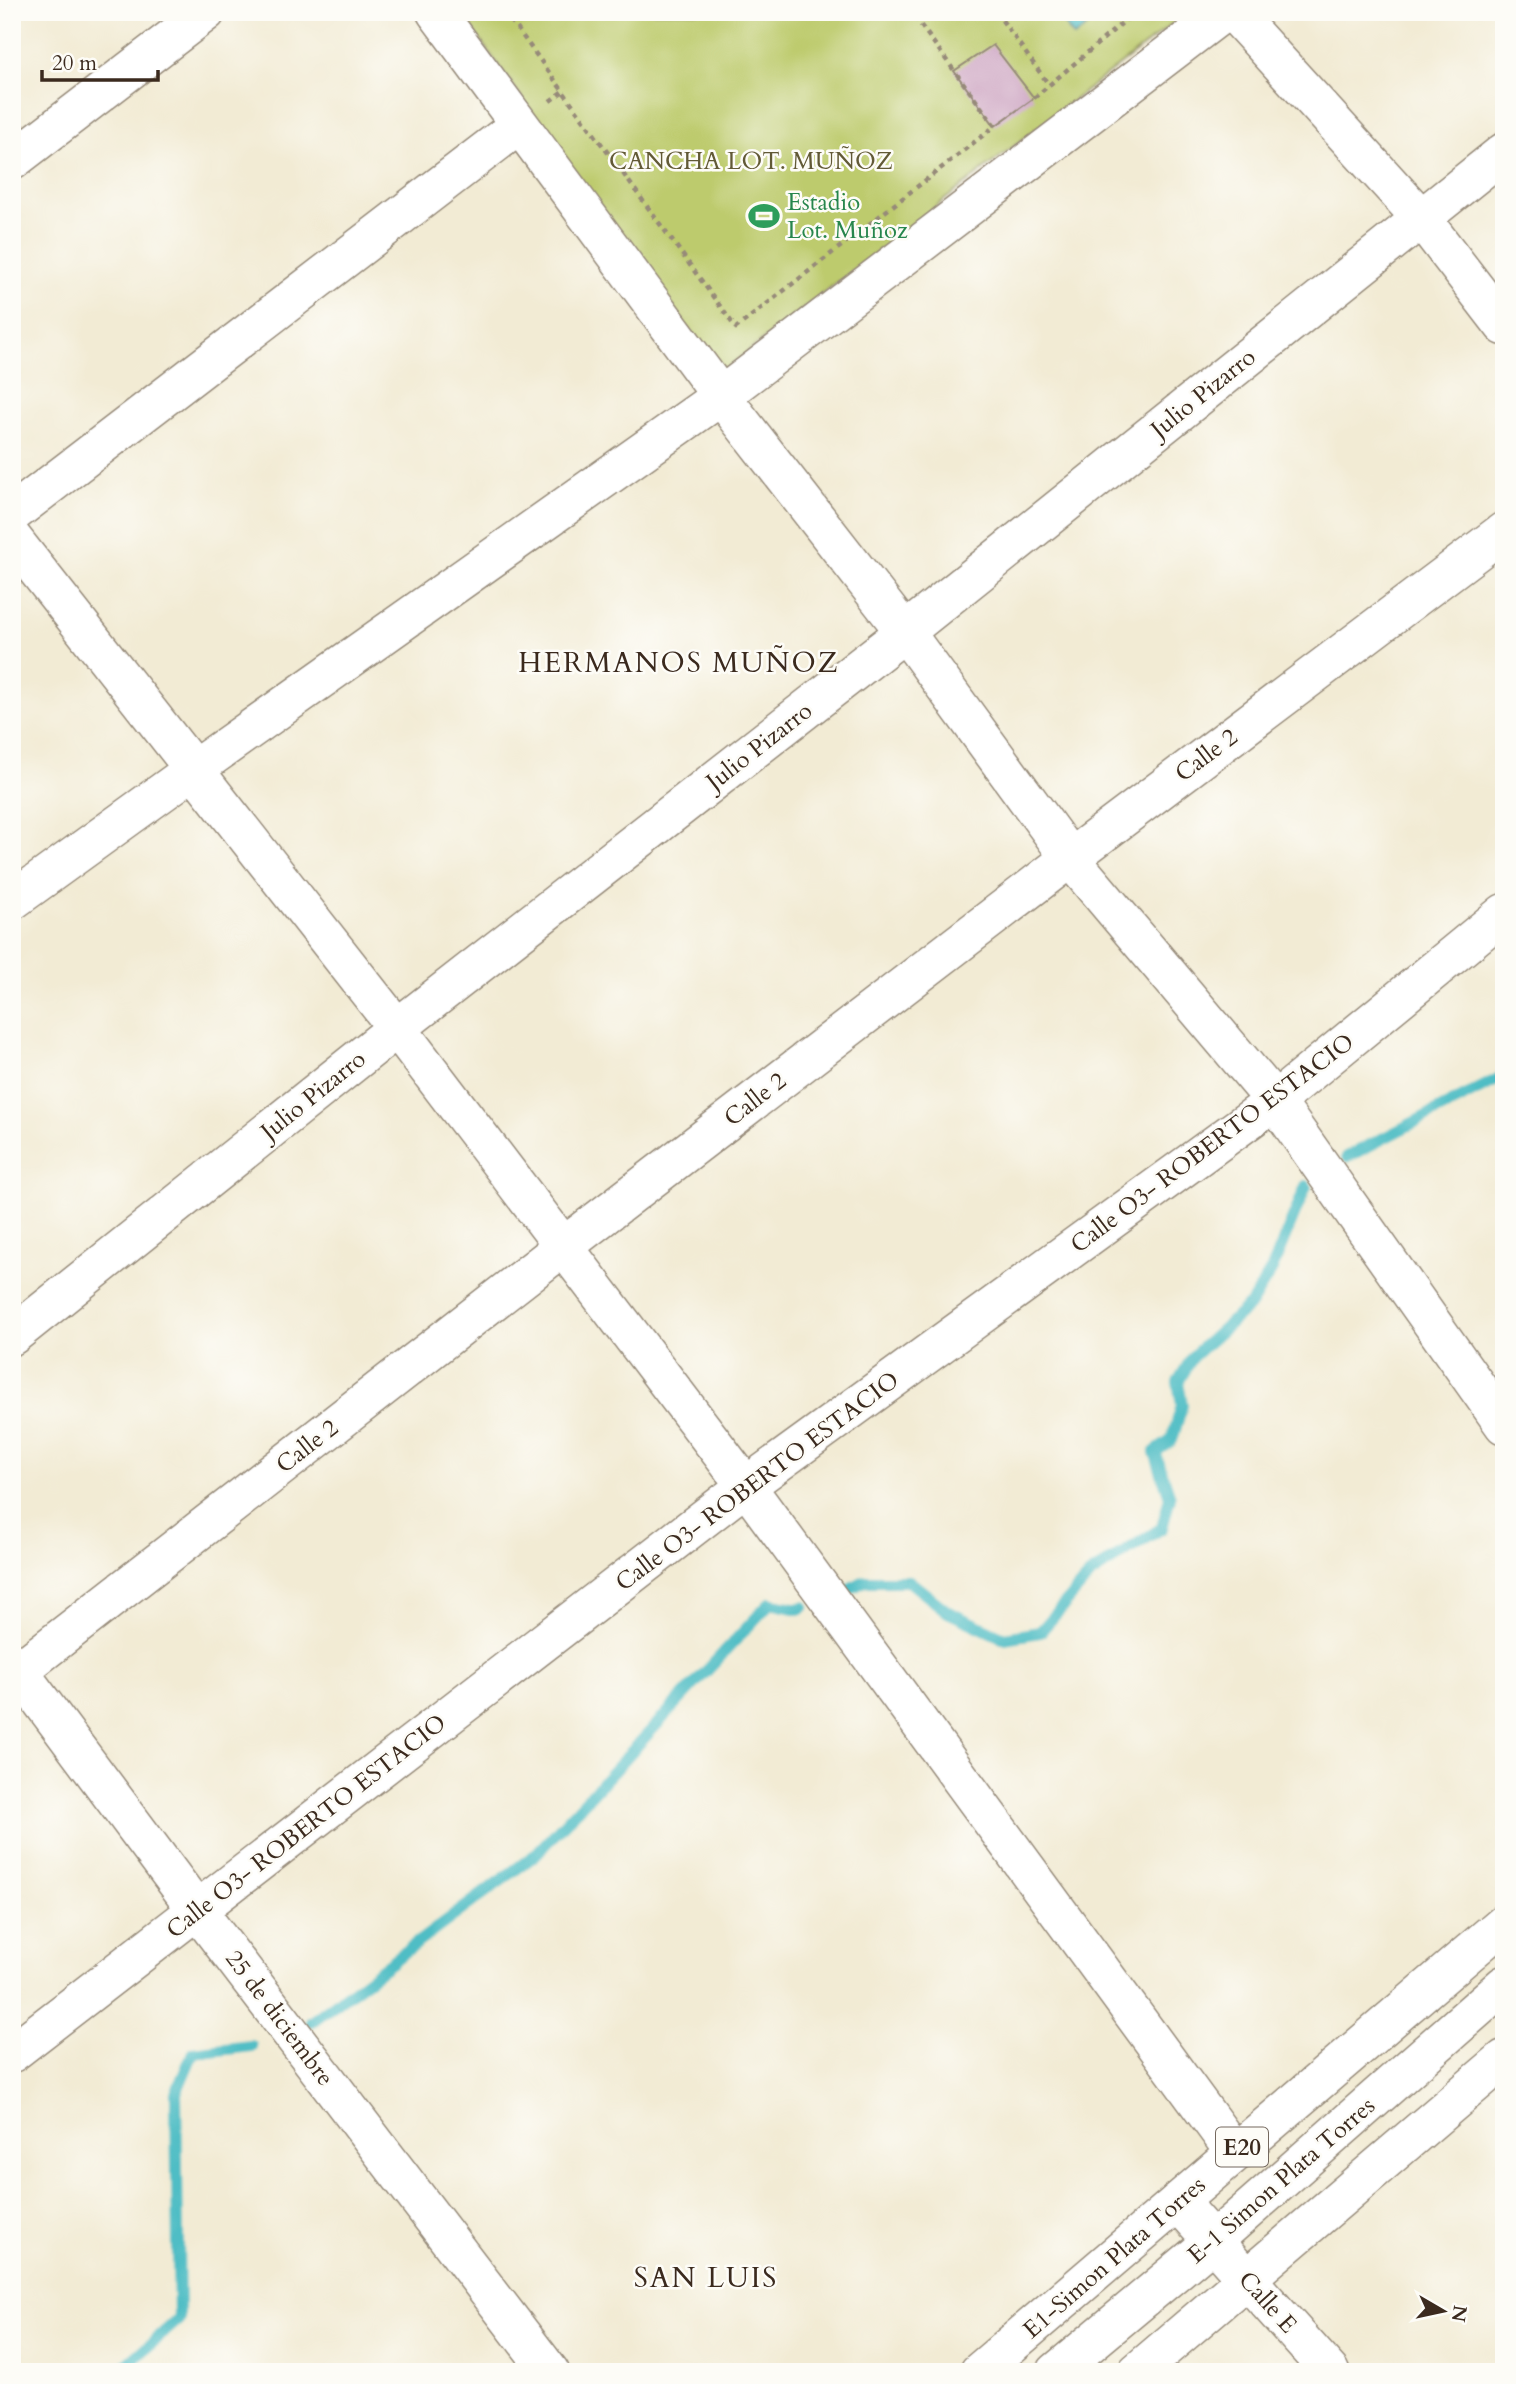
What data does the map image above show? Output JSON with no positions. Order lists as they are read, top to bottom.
{
  "streets": {
    "main road": [
      "Julio Pizarro",
      "Calle 2",
      "Calle O3- ROBERTO ESTACIO",
      "25 de diciembre",
      "E20",
      "E-1 Simon Plata Torres",
      "E1-Simon Plata Torres",
      "Calle E"
    ]
  },
  "crossings": [
    ["Calle 2", "25 de diciembre"],
    ["Calle O3- ROBERTO ESTACIO", "25 de diciembre"],
    ["E-1 Simon Plata Torres", "Calle E"],
    ["E1-Simon Plata Torres", "Calle E"]
  ],
  "districts": ["HERMANOS MUÑOZ", "SAN LUIS"],
  "parks": ["CANCHA LOT. MUÑOZ"],
  "places": {
    "sports": ["Estadio Lot. Muñoz"]
  },
  "scale_bar": "20 m",
  "north": "right"
}
